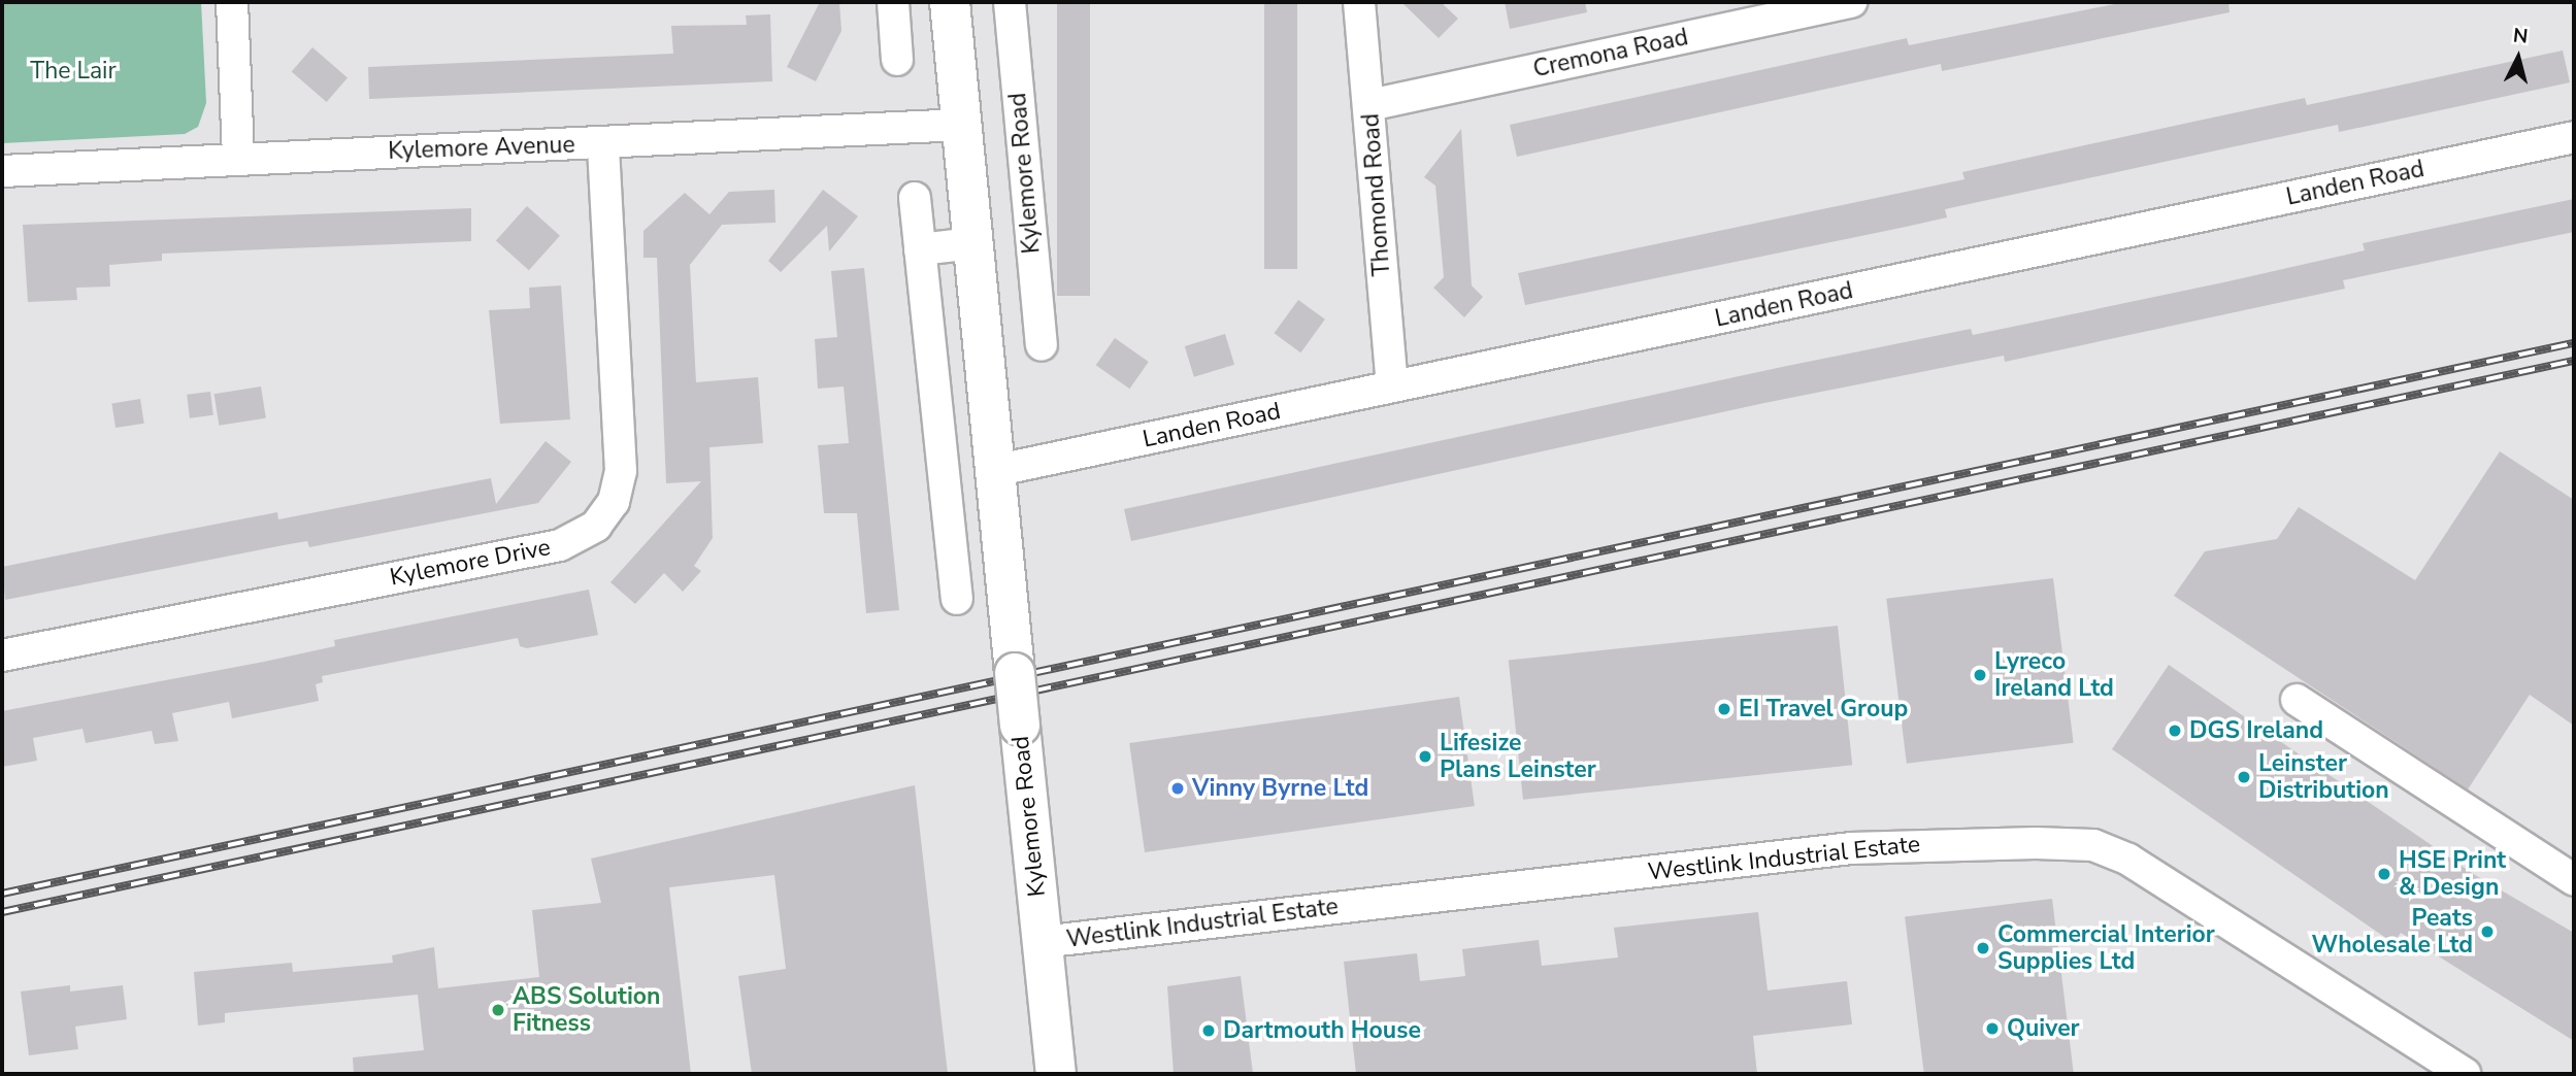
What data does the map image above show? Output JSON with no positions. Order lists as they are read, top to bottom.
{
  "streets": {
    "main road": ["Kylemore Road"],
    "street": [
      "Cremona Road",
      "Kylemore Avenue",
      "Landen Road",
      "Thomond Road",
      "Kylemore Drive",
      "Westlink Industrial Estate"
    ]
  },
  "crossings": [
    ["Cremona Road", "Thomond Road"],
    ["Kylemore Avenue", "Kylemore Road"],
    ["Kylemore Avenue", "Kylemore Drive"],
    ["Kylemore Road", "Landen Road"],
    ["Kylemore Road", "Westlink Industrial Estate"],
    ["Landen Road", "Thomond Road"]
  ],
  "parks": ["The Lair"],
  "places": [
    "Lyreco Ireland Ltd",
    "EI Travel Group",
    "DGS Ireland",
    "Lifesize Plans Leinster",
    "Leinster Distribution",
    "Vinny Byrne Ltd",
    "HSE Print & Design",
    "Peats Wholesale Ltd",
    "Commercial Interior Supplies Ltd",
    "ABS Solution Fitness",
    "Quiver",
    "Dartmouth House"
  ],
  "north": "top"
}
